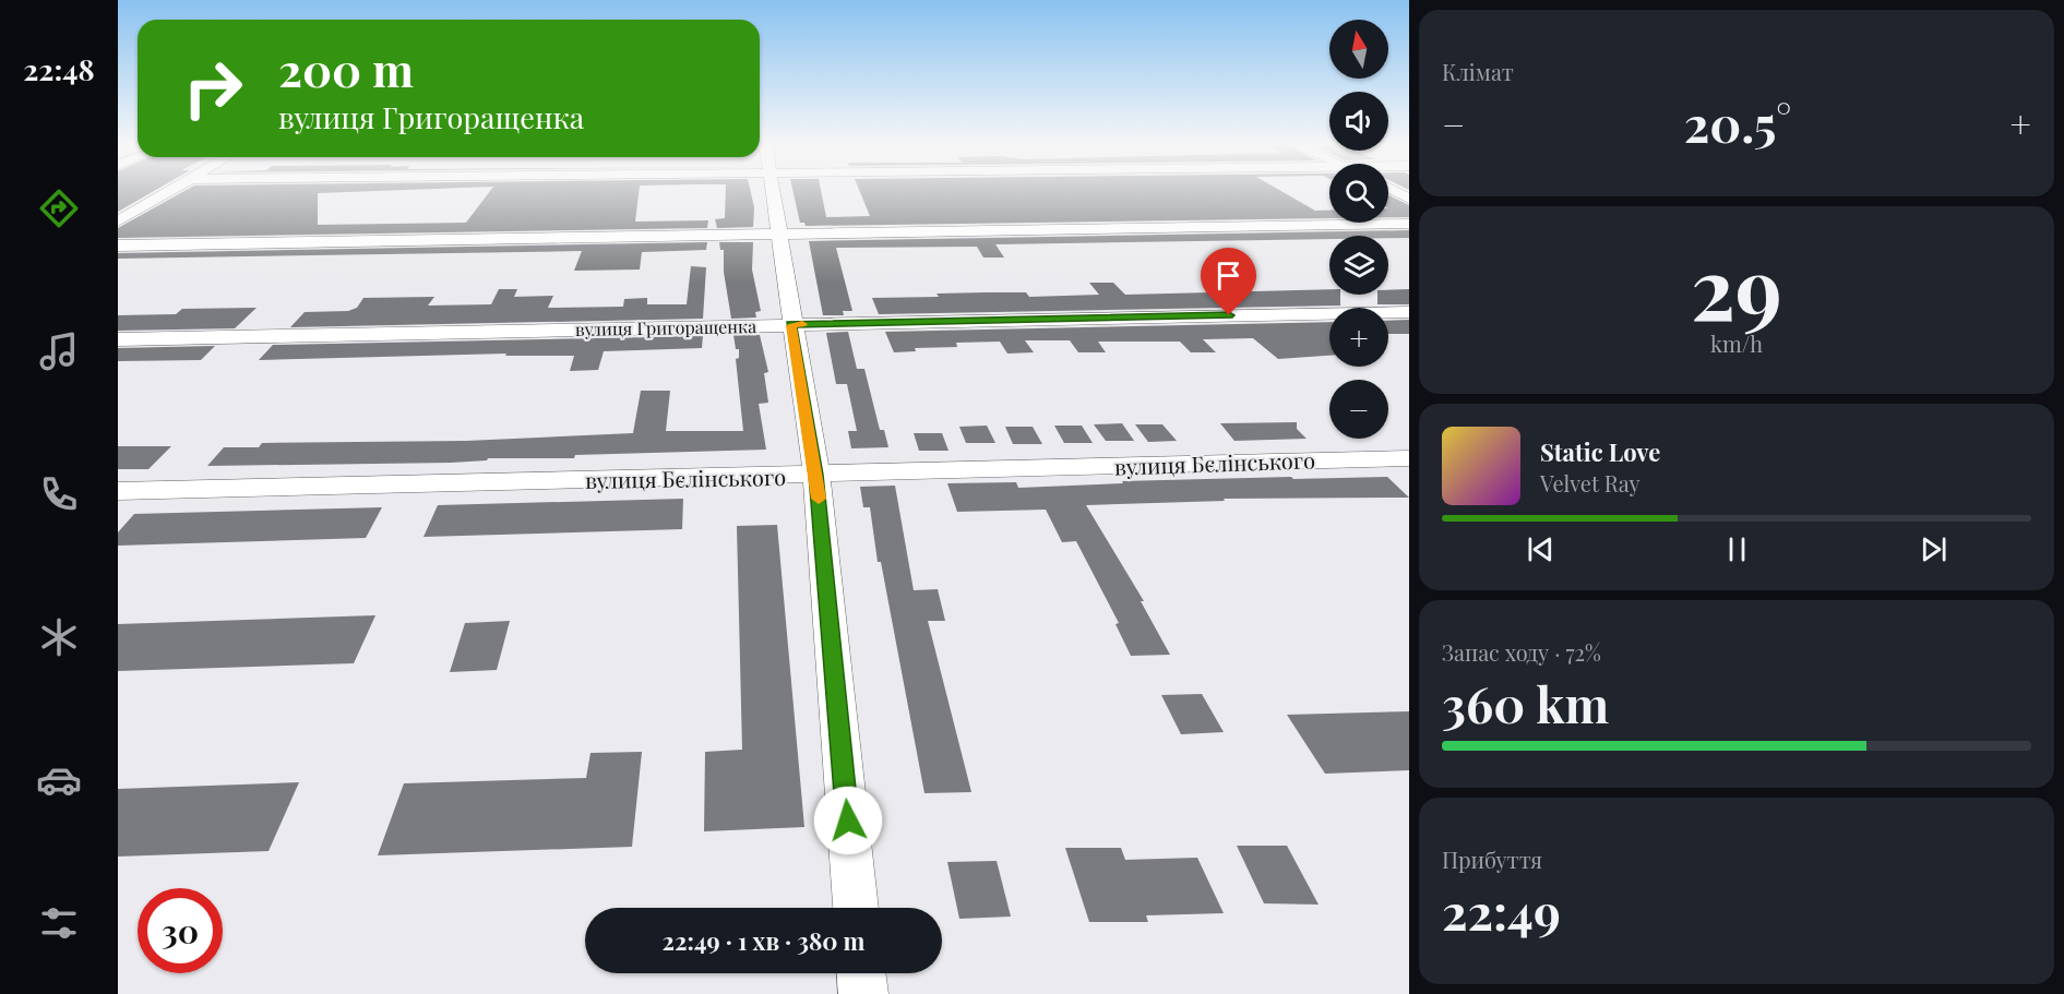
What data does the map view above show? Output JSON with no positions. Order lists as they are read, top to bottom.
{
  "streets": {
    "street": ["вулиця Григоращенка", "вулиця Бєлінського"]
  },
  "north": "top",
  "page": {
    "tabs": "22:48",
    "tile": [
      "Клімат",
      ["29", "km/h"],
      ["Запас ходу · 72%", "360 km"],
      ["Прибуття", "22:49"]
    ],
    "map_buttons": ["+", "−"],
    "turn": ["200 m", "вулиця Григоращенка"],
    "heat": ["−", "20.5°", "+"],
    "song": ["Static Love", "Velvet Ray"],
    "limit": "30",
    "trip": "22:49 · 1 хв · 380 m"
  }
}
